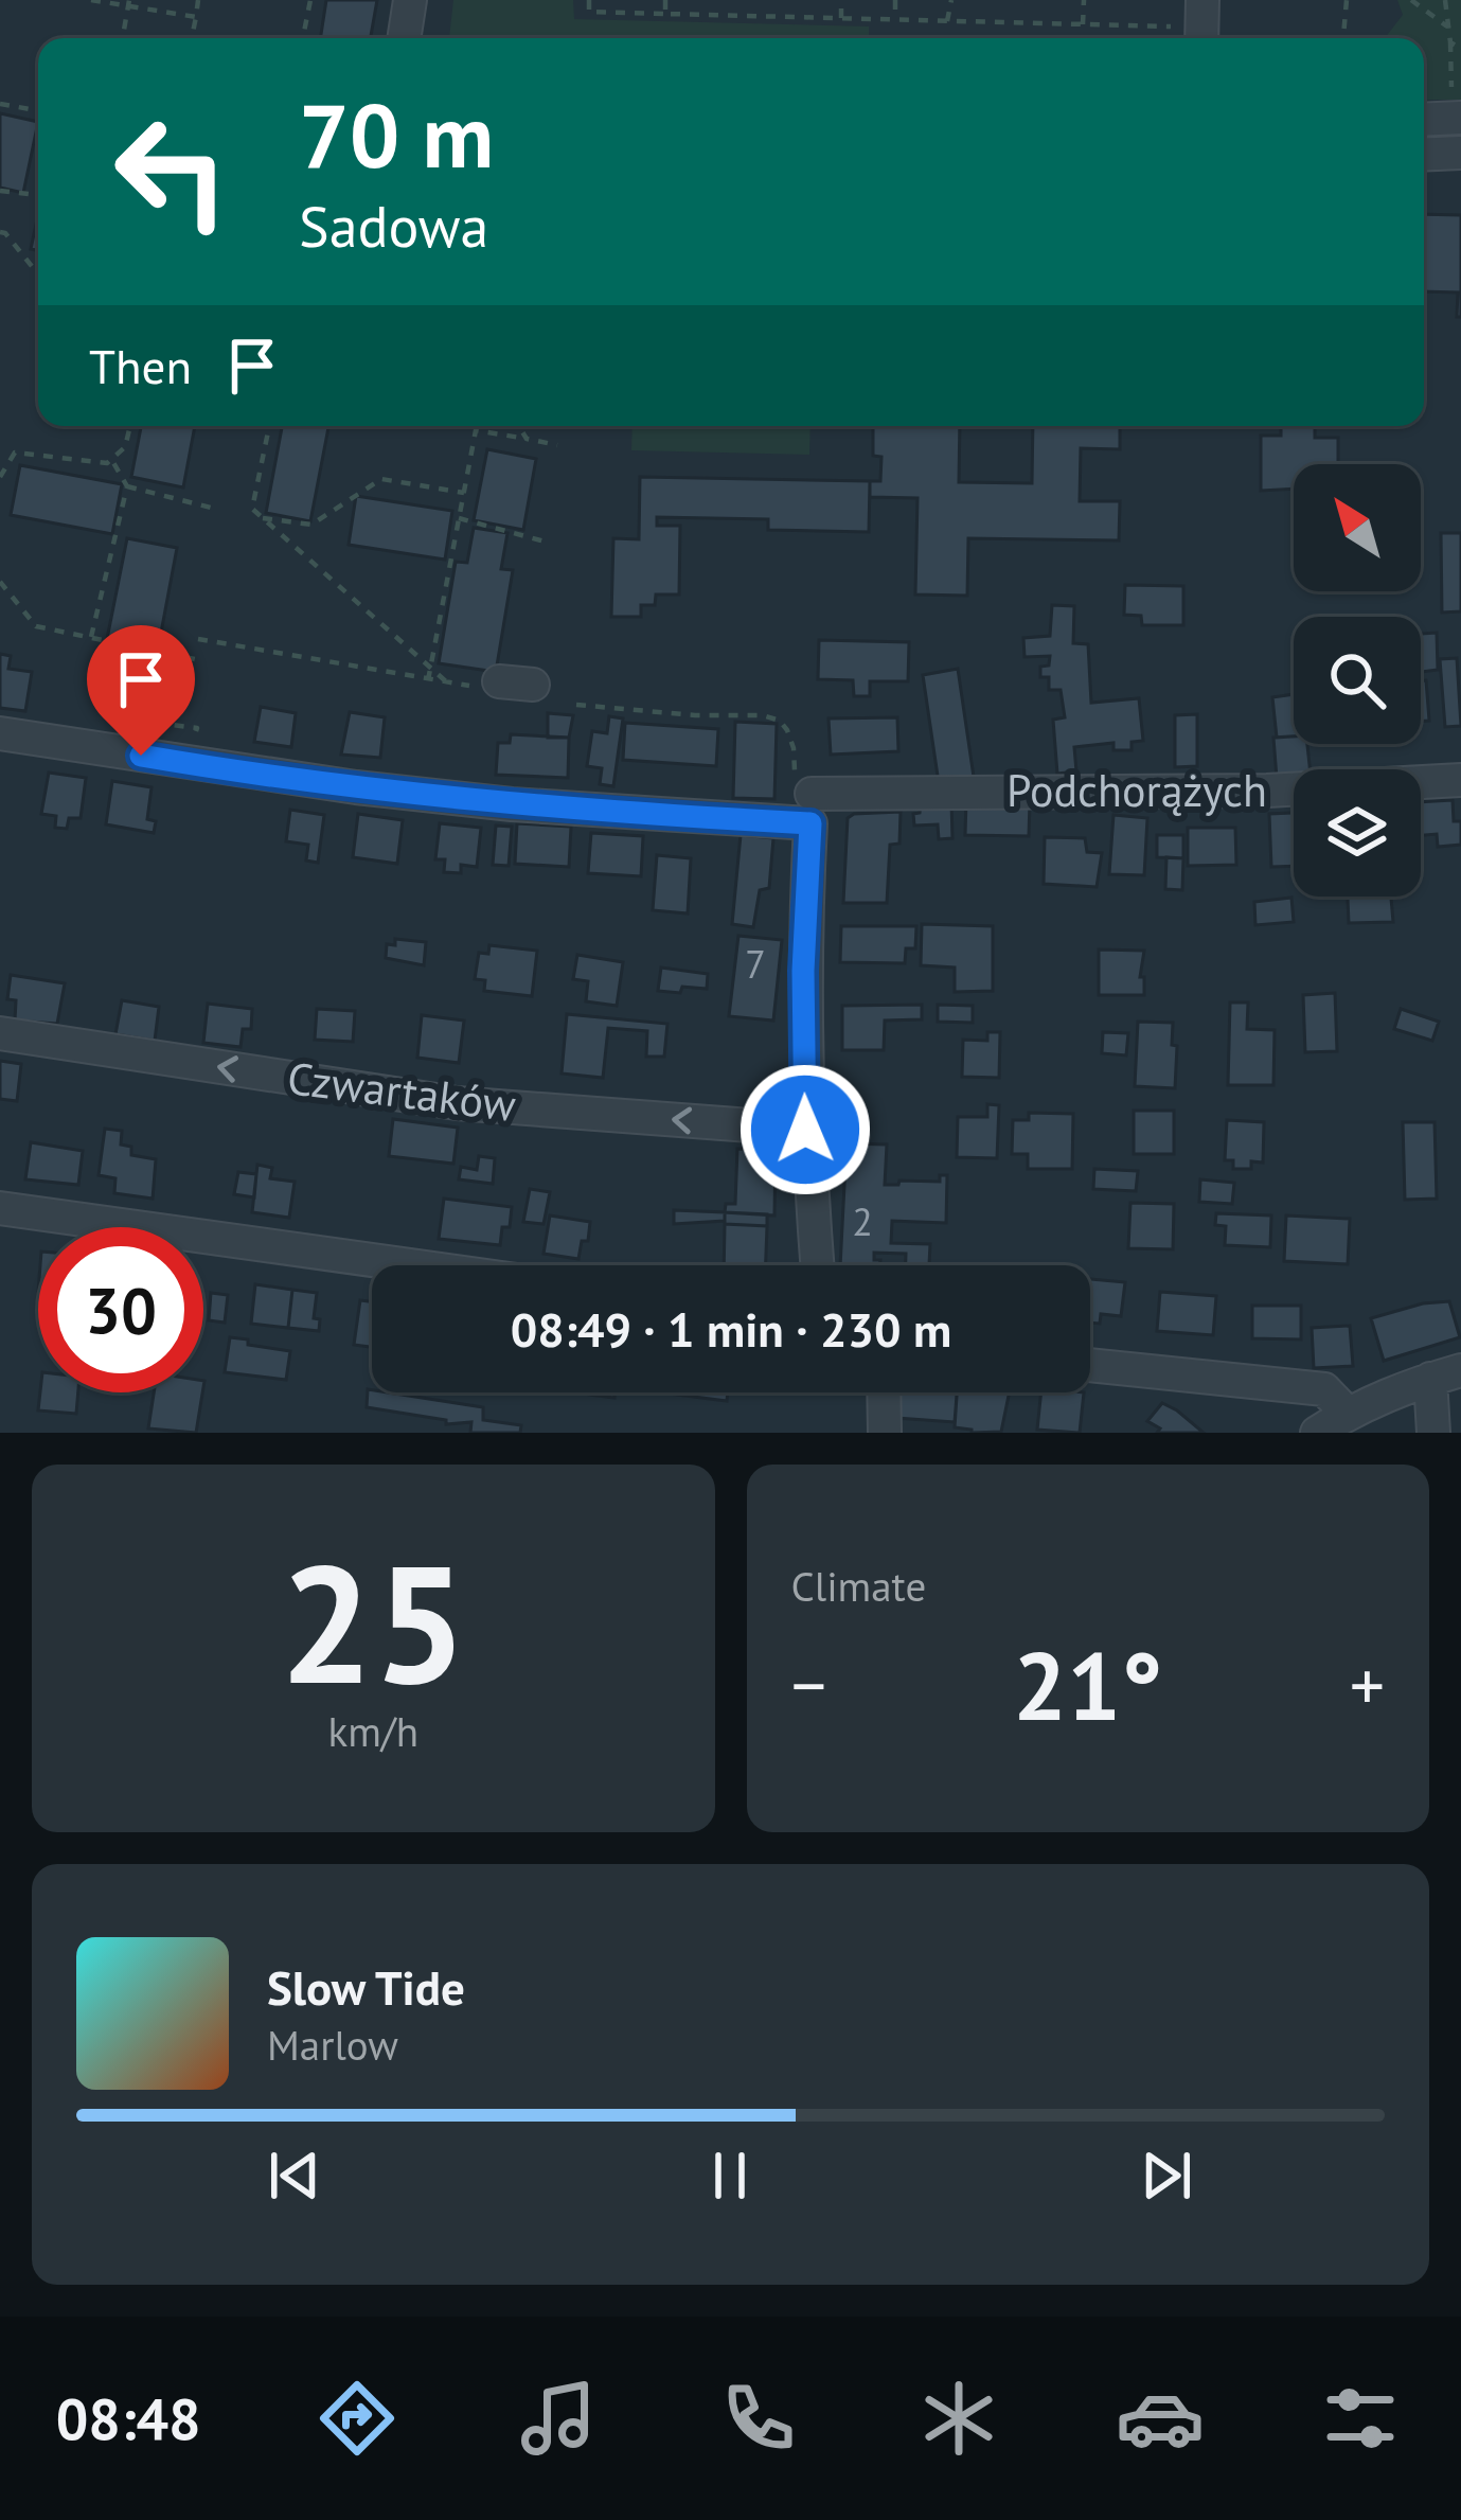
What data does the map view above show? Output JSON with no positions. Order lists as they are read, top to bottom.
{
  "streets": {
    "street": ["Podchorążych", "Czwartaków"]
  },
  "house_numbers": ["7", "2"],
  "north": "top left",
  "page": {
    "turn": ["70 m", "Sadowa"],
    "then": "Then",
    "limit": "30",
    "trip": "08:49 · 1 min · 230 m",
    "tile": [
      ["25", "km/h"],
      "Climate"
    ],
    "heat": ["−", "21°", "+"],
    "song": ["Slow Tide", "Marlow"],
    "tabs": "08:48"
  }
}
